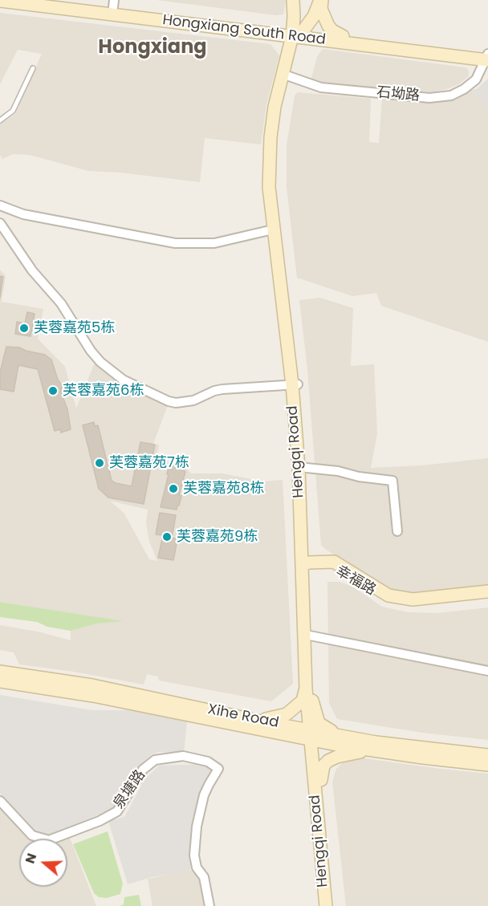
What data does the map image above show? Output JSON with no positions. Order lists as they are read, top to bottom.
{
  "streets": {
    "main road": [
      "Hongxiang South Road",
      "Hengqi Road",
      "幸福路",
      "Xihe Road"
    ],
    "street": ["石坳路", "泉塘路"]
  },
  "crossings": [
    ["Hongxiang South Road", "石坳路"],
    ["Hongxiang South Road", "Hengqi Road"],
    ["石坳路", "Hengqi Road"],
    ["Hengqi Road", "幸福路"],
    ["Hengqi Road", "Xihe Road"]
  ],
  "districts": ["Hongxiang"],
  "places": [
    "芙蓉嘉苑5栋",
    "芙蓉嘉苑6栋",
    "芙蓉嘉苑7栋",
    "芙蓉嘉苑8栋",
    "芙蓉嘉苑9栋"
  ],
  "north": "left"
}
